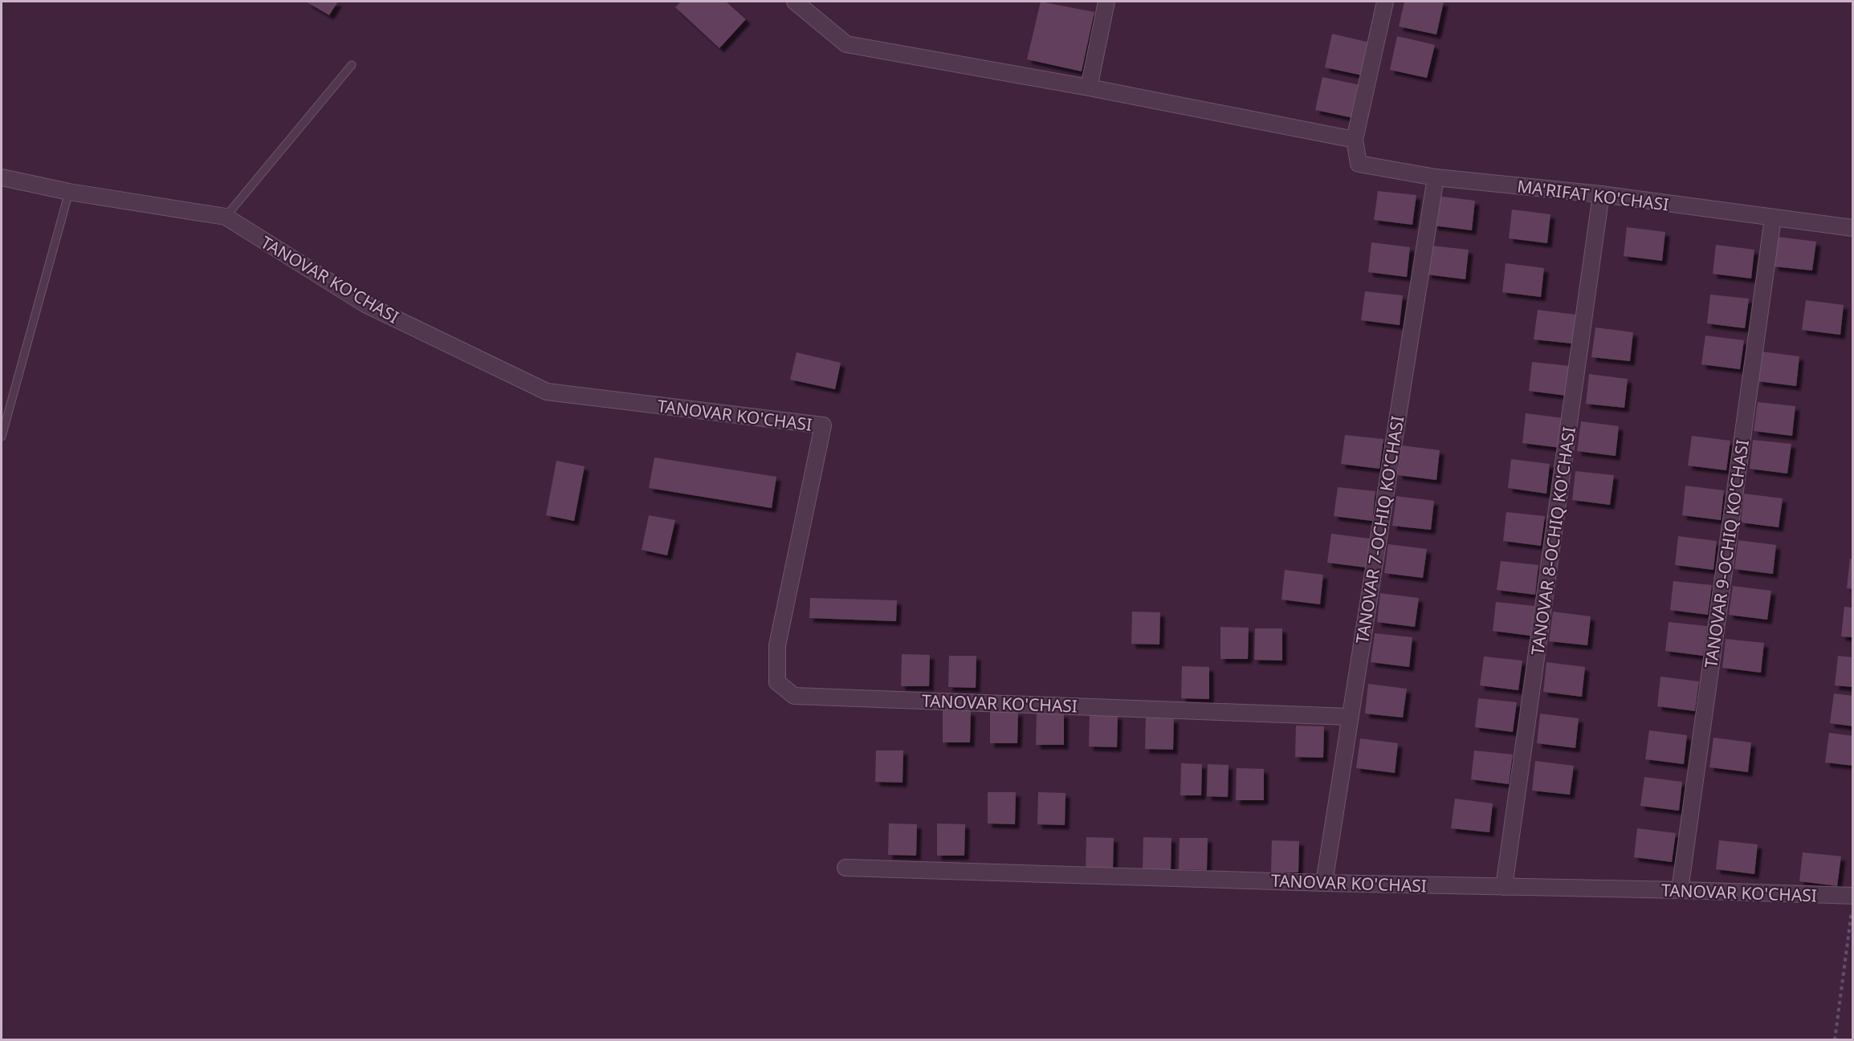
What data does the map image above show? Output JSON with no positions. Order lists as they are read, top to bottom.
{
  "streets": {
    "street": [
      "MA'RIFAT KO'CHASI",
      "TANOVAR KO'CHASI",
      "TANOVAR 7-OCHIQ KO'CHASI",
      "TANOVAR 8-OCHIQ KO'CHASI",
      "TANOVAR 9-OCHIQ KO'CHASI"
    ]
  },
  "crossings": [
    ["MA'RIFAT KO'CHASI", "TANOVAR 7-OCHIQ KO'CHASI"],
    ["MA'RIFAT KO'CHASI", "TANOVAR 8-OCHIQ KO'CHASI"],
    ["MA'RIFAT KO'CHASI", "TANOVAR 9-OCHIQ KO'CHASI"],
    ["TANOVAR KO'CHASI", "TANOVAR 7-OCHIQ KO'CHASI"],
    ["TANOVAR KO'CHASI", "TANOVAR 8-OCHIQ KO'CHASI"],
    ["TANOVAR KO'CHASI", "TANOVAR 9-OCHIQ KO'CHASI"]
  ]
}
